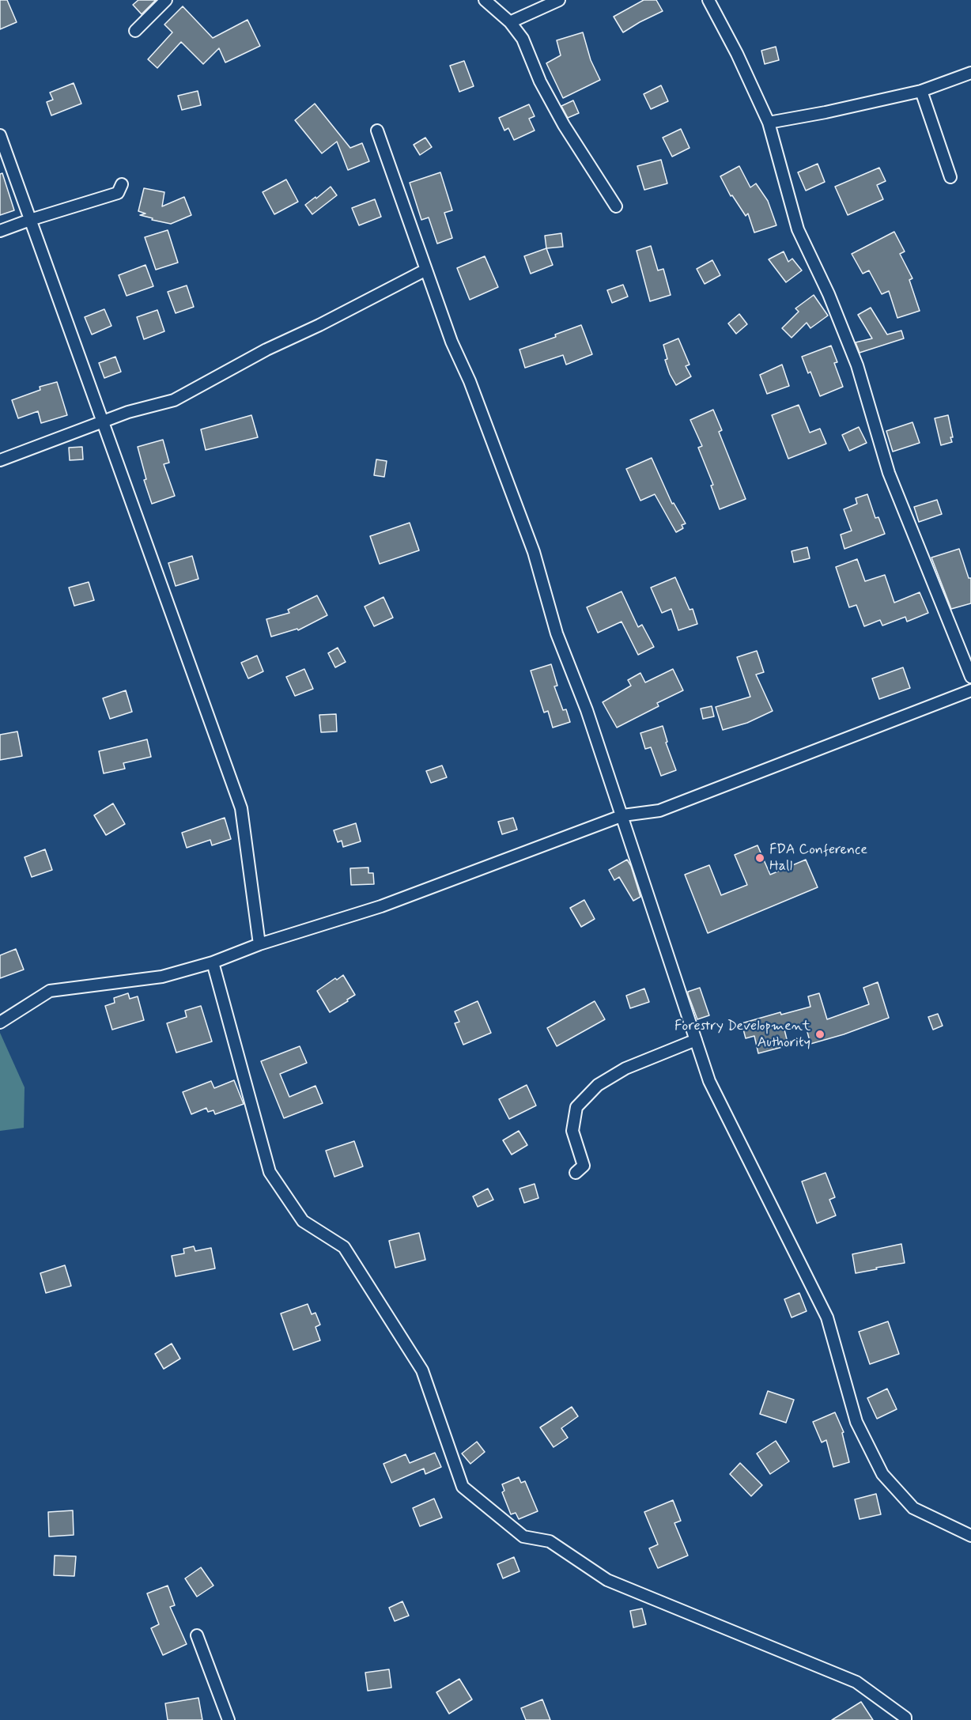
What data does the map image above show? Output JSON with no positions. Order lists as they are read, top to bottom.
{
  "places": ["FDA Conference Hall", "Forestry Development Authority"]
}
